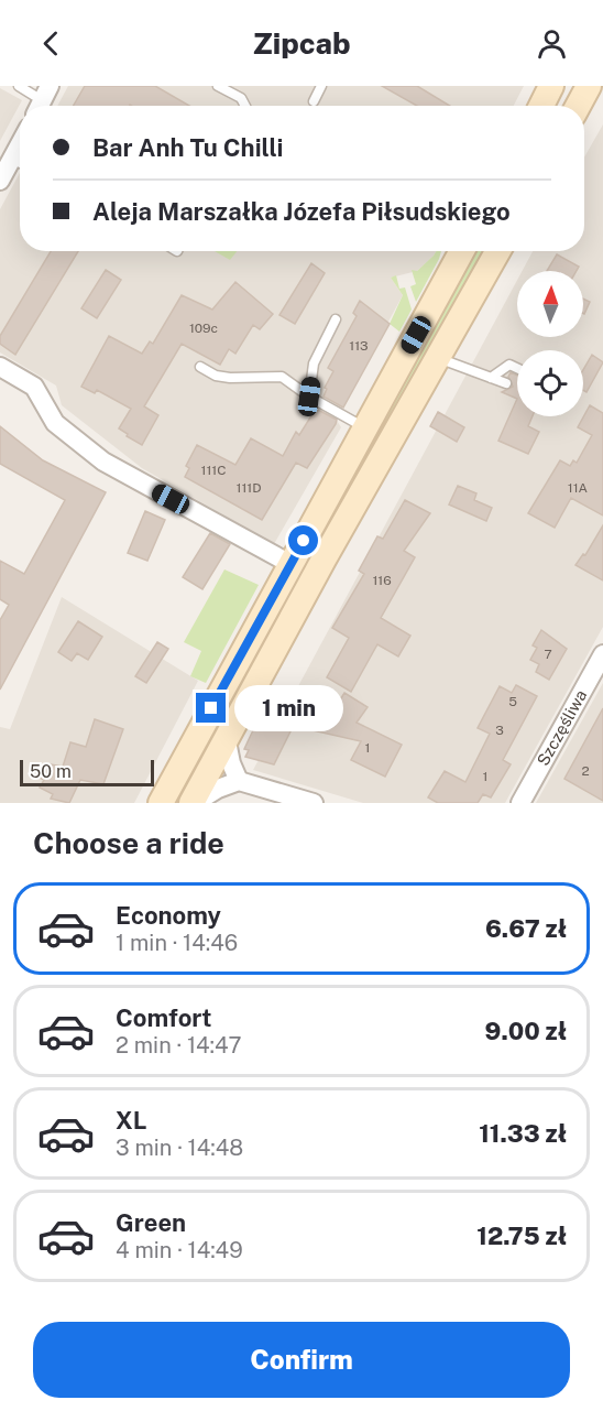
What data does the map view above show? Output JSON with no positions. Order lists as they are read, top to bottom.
{
  "streets": {
    "street": ["Szczęśliwa"]
  },
  "house_numbers": [
    "109c",
    "113",
    "111C",
    "111D",
    "11A",
    "116",
    "7",
    "5",
    "3",
    "1",
    "2",
    "1"
  ],
  "scale_bar": "50 m",
  "north": "top",
  "page": {
    "header": "Zipcab",
    "banner": ["Bar Anh Tu Chilli", "Aleja Marszałka Józefa Piłsudskiego"],
    "bubble": "1 min",
    "scale": "50 m",
    "heading": "Choose a ride",
    "list": [
      {
        "name": "Economy",
        "note": "1 min · 14:46",
        "value": "6.67 zł"
      },
      {
        "name": "Comfort",
        "note": "2 min · 14:47",
        "value": "9.00 zł"
      },
      {
        "name": "XL",
        "note": "3 min · 14:48",
        "value": "11.33 zł"
      },
      {
        "name": "Green",
        "note": "4 min · 14:49",
        "value": "12.75 zł"
      }
    ],
    "buttons": "Confirm"
  }
}
